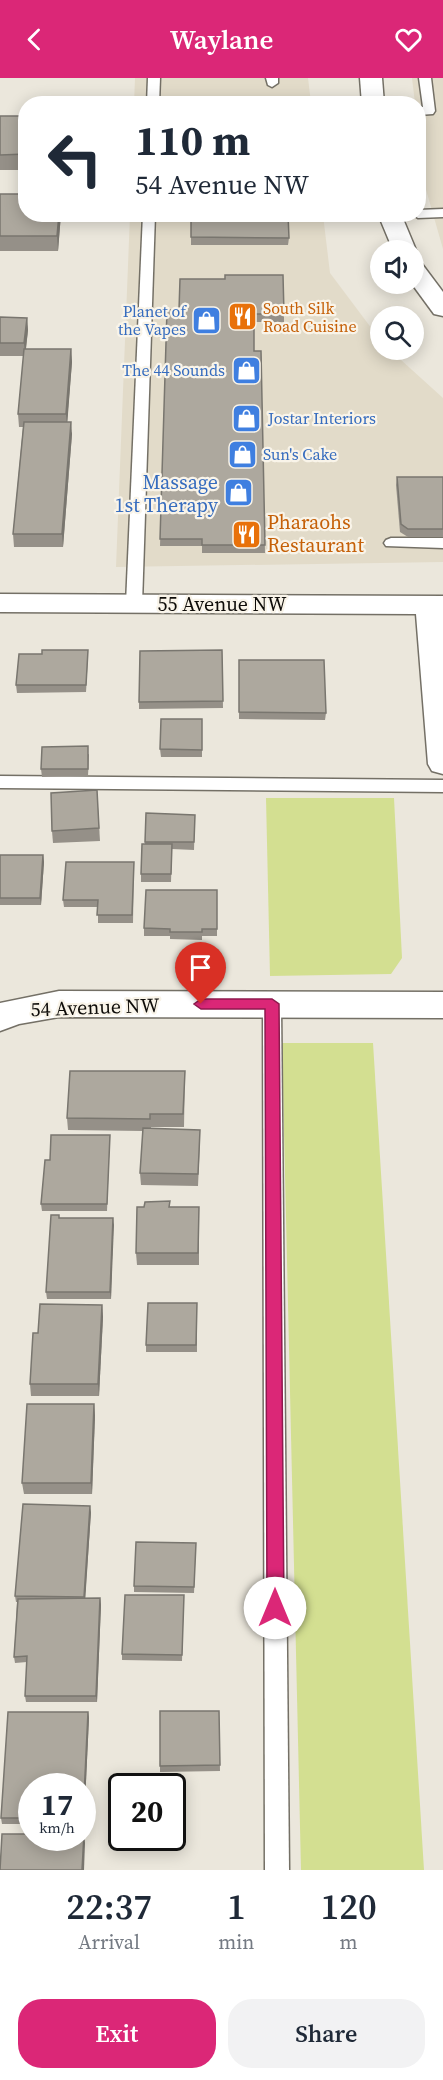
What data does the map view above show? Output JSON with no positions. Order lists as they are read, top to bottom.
{
  "streets": {
    "street": ["55 Avenue NW", "54 Avenue NW"]
  },
  "places": {
    "restaurant": ["South Silk Road Cuisine", "Pharaohs Restaurant"],
    "shop": [
      "Planet of the Vapes",
      "The 44 Sounds",
      "Jostar Interiors",
      "Sun's Cake",
      "Massage 1st Therapy"
    ]
  },
  "page": {
    "header": "Waylane",
    "turn": ["110 m", "54 Avenue NW"],
    "speed": "17 km/h",
    "limit": "20",
    "eta": [
      "22:37",
      "Arrival",
      "1",
      "min",
      "120",
      "m"
    ],
    "buttons": ["Exit", "Share"]
  }
}
